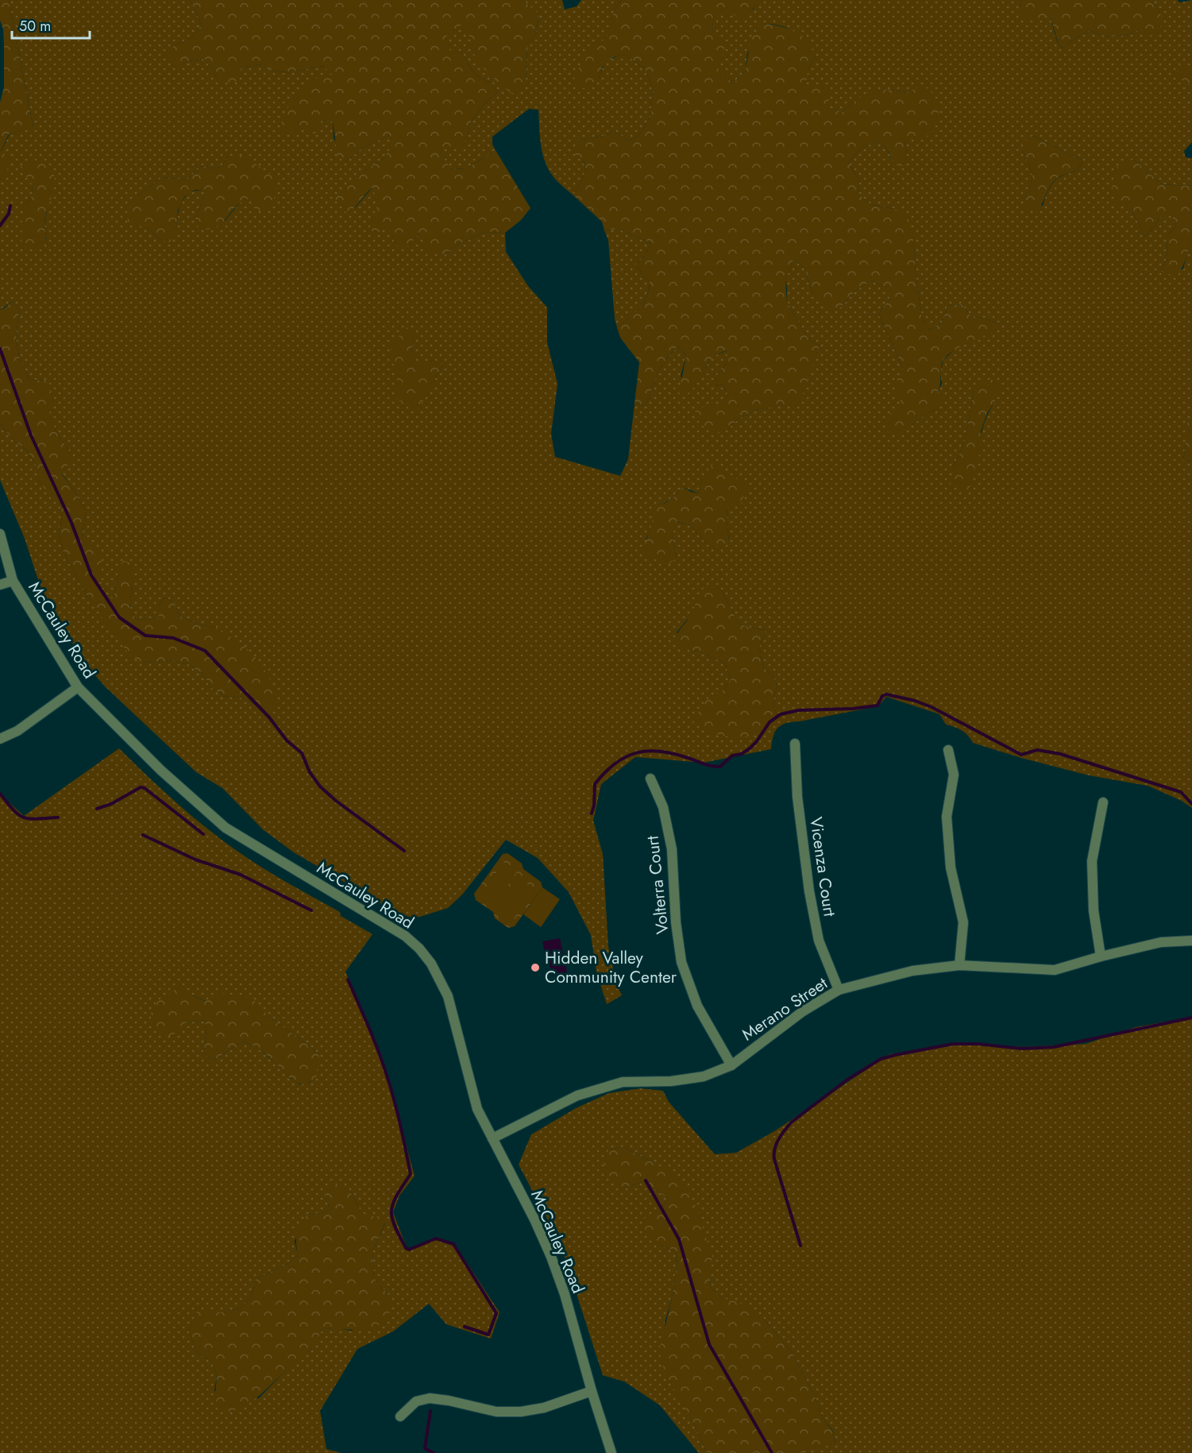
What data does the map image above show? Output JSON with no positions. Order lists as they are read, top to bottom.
{
  "streets": {
    "street": [
      "McCauley Road",
      "Vicenza Court",
      "Volterra Court",
      "Merano Street"
    ]
  },
  "crossings": [
    ["McCauley Road", "Merano Street"],
    ["Vicenza Court", "Merano Street"],
    ["Volterra Court", "Merano Street"]
  ],
  "places": ["Hidden Valley Community Center"],
  "scale_bar": "50 m"
}
